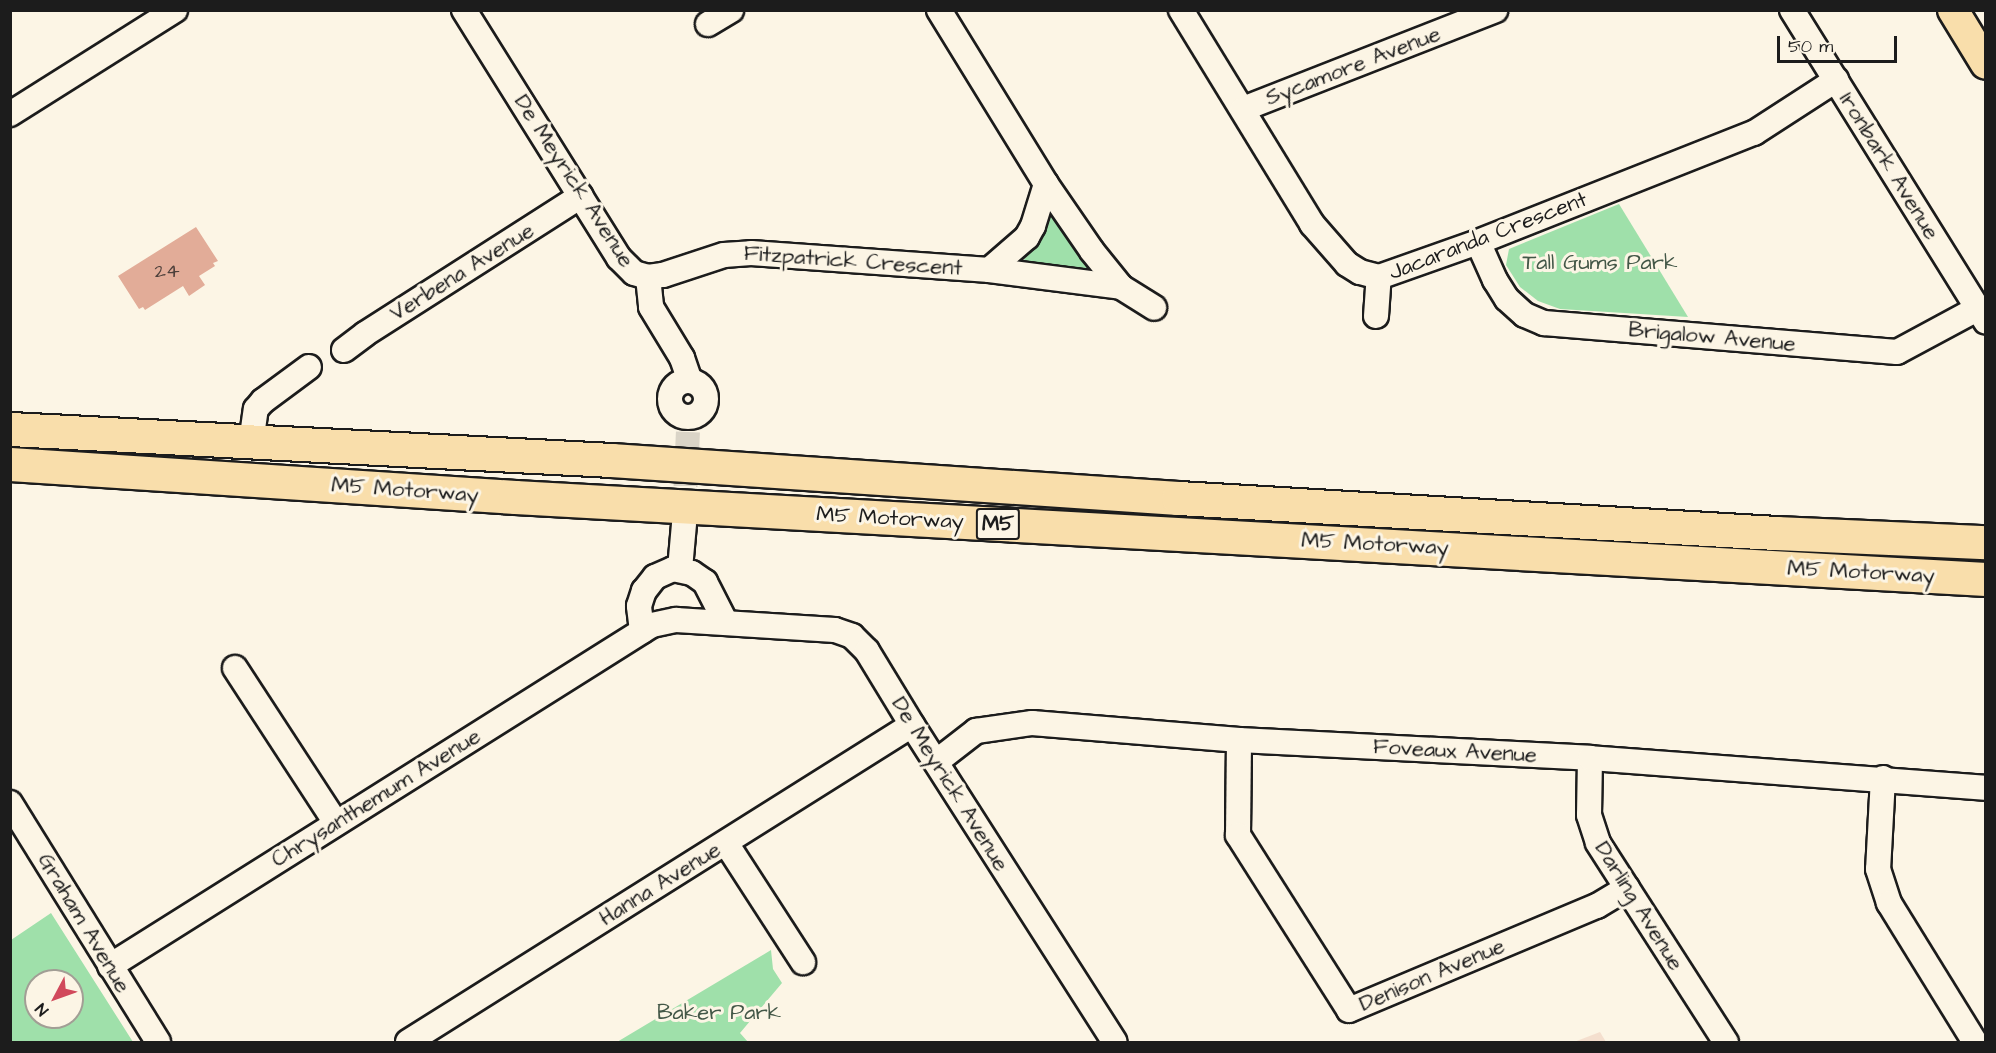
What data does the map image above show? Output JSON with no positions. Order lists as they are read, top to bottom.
{
  "streets": {
    "highway": ["M5 Motorway", "M5"],
    "street": [
      "Sycamore Avenue",
      "Ironbark Avenue",
      "De Meyrick Avenue",
      "Jacaranda Crescent",
      "Fitzpatrick Crescent",
      "Verbena Avenue",
      "Brigalow Avenue",
      "Foveaux Avenue",
      "Chrysanthemum Avenue",
      "Hanna Avenue",
      "Darling Avenue",
      "Graham Avenue",
      "Denison Avenue"
    ]
  },
  "crossings": [
    ["Sycamore Avenue", "Jacaranda Crescent"],
    ["Ironbark Avenue", "Jacaranda Crescent"],
    ["Ironbark Avenue", "Brigalow Avenue"],
    ["De Meyrick Avenue", "Fitzpatrick Crescent"],
    ["De Meyrick Avenue", "Verbena Avenue"],
    ["De Meyrick Avenue", "Foveaux Avenue"],
    ["De Meyrick Avenue", "Chrysanthemum Avenue"],
    ["De Meyrick Avenue", "Hanna Avenue"],
    ["Jacaranda Crescent", "Brigalow Avenue"],
    ["Foveaux Avenue", "Darling Avenue"],
    ["Foveaux Avenue", "Denison Avenue"],
    ["Chrysanthemum Avenue", "Graham Avenue"],
    ["Darling Avenue", "Denison Avenue"]
  ],
  "parks": ["Tall Gums Park", "Baker Park"],
  "house_numbers": ["24"],
  "scale_bar": "50 m",
  "north": "bottom left"
}
